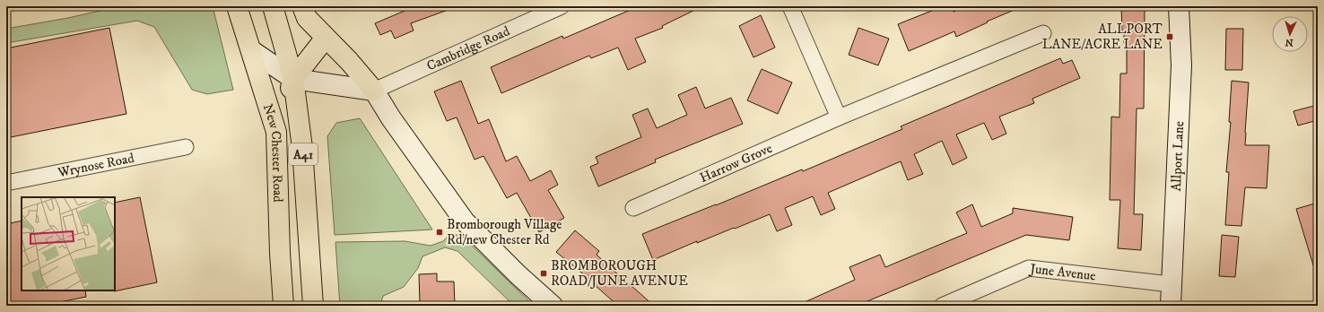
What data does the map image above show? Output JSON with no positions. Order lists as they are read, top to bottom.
{
  "streets": {
    "highway": ["New Chester Road", "A41"],
    "street": [
      "Cambridge Road",
      "Allport Lane",
      "Harrow Grove",
      "Wrynose Road",
      "June Avenue"
    ]
  },
  "crossings": [
    ["Allport Lane", "June Avenue"]
  ],
  "places": {
    "transit": ["ALLPORT LANE/ACRE LANE", "Bromborough Village Rd/new Chester Rd", "BROMBOROUGH ROAD/JUNE AVENUE"]
  },
  "north": "bottom"
}
